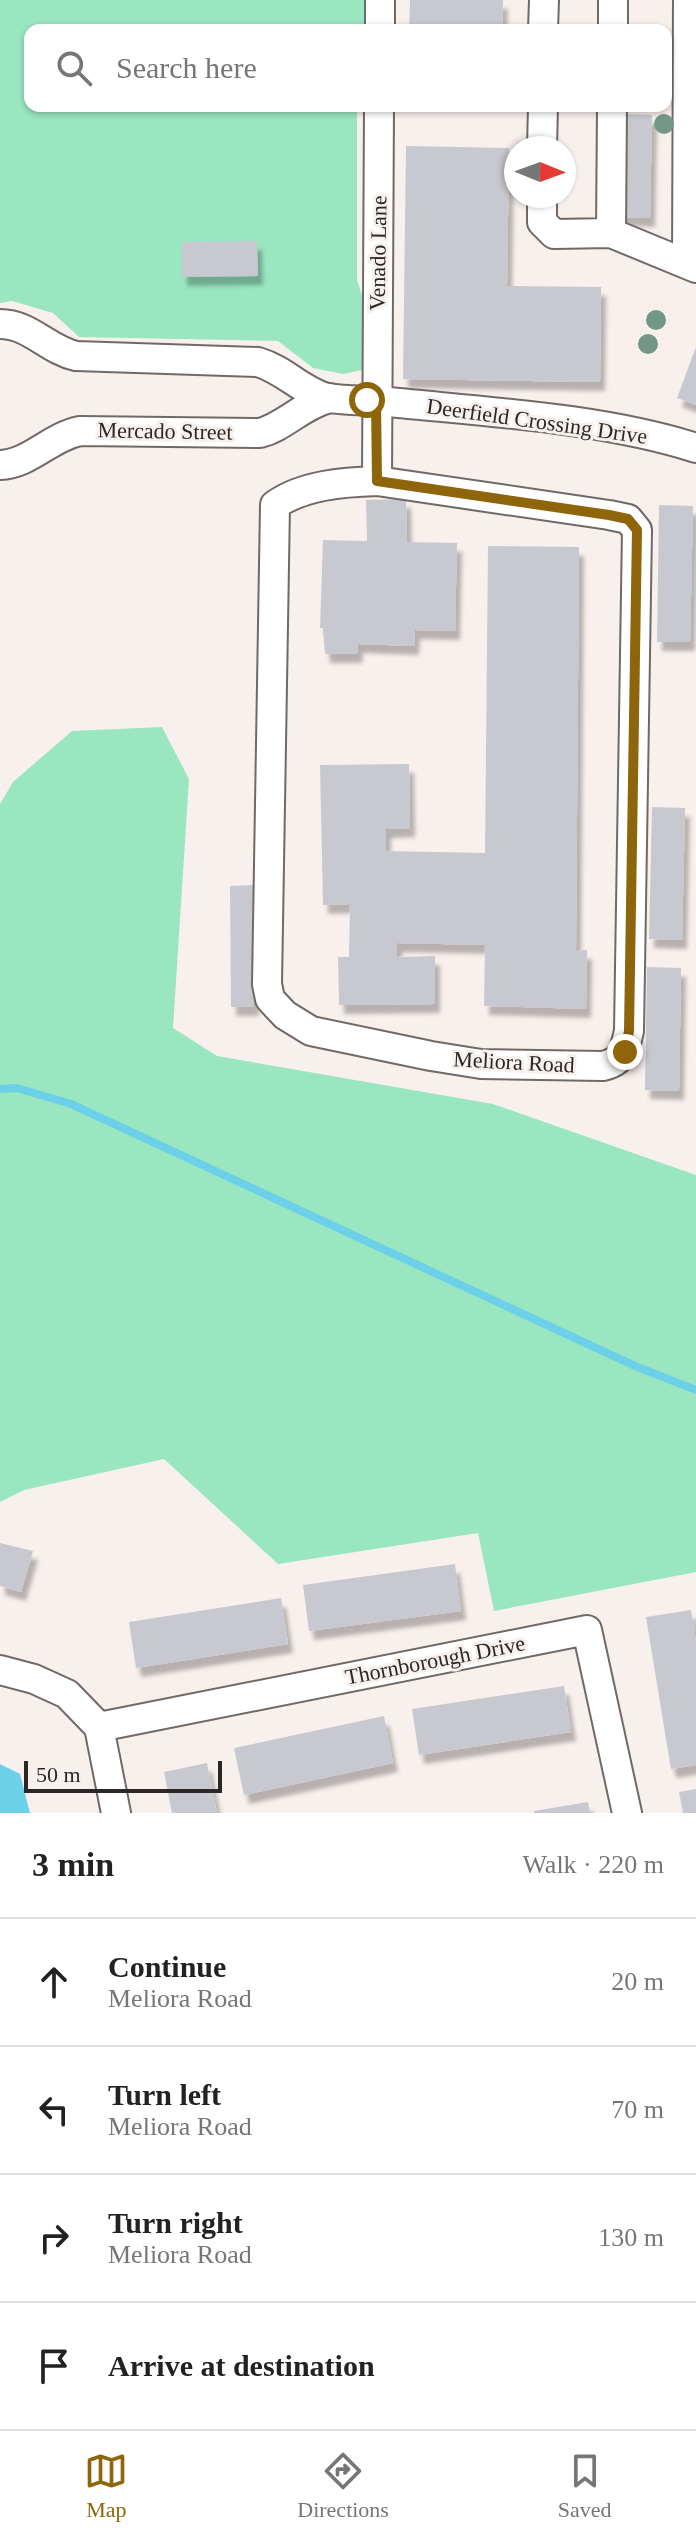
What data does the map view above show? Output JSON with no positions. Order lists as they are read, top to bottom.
{
  "streets": {
    "street": [
      "Venado Lane",
      "Deerfield Crossing Drive",
      "Mercado Street",
      "Meliora Road",
      "Thornborough Drive"
    ]
  },
  "crossings": [
    ["Venado Lane", "Deerfield Crossing Drive"],
    ["Venado Lane", "Mercado Street"],
    ["Deerfield Crossing Drive", "Mercado Street"]
  ],
  "scale_bar": "50 m",
  "north": "right",
  "page": {
    "search": "Search here",
    "scale": "50 m",
    "heading": ["3 min", "Walk · 220 m"],
    "list": [
      ["Continue", "Meliora Road", "20 m"],
      ["Turn left", "Meliora Road", "70 m"],
      ["Turn right", "Meliora Road", "130 m"],
      "Arrive at destination"
    ],
    "nav": ["Map", "Directions", "Saved"]
  }
}
